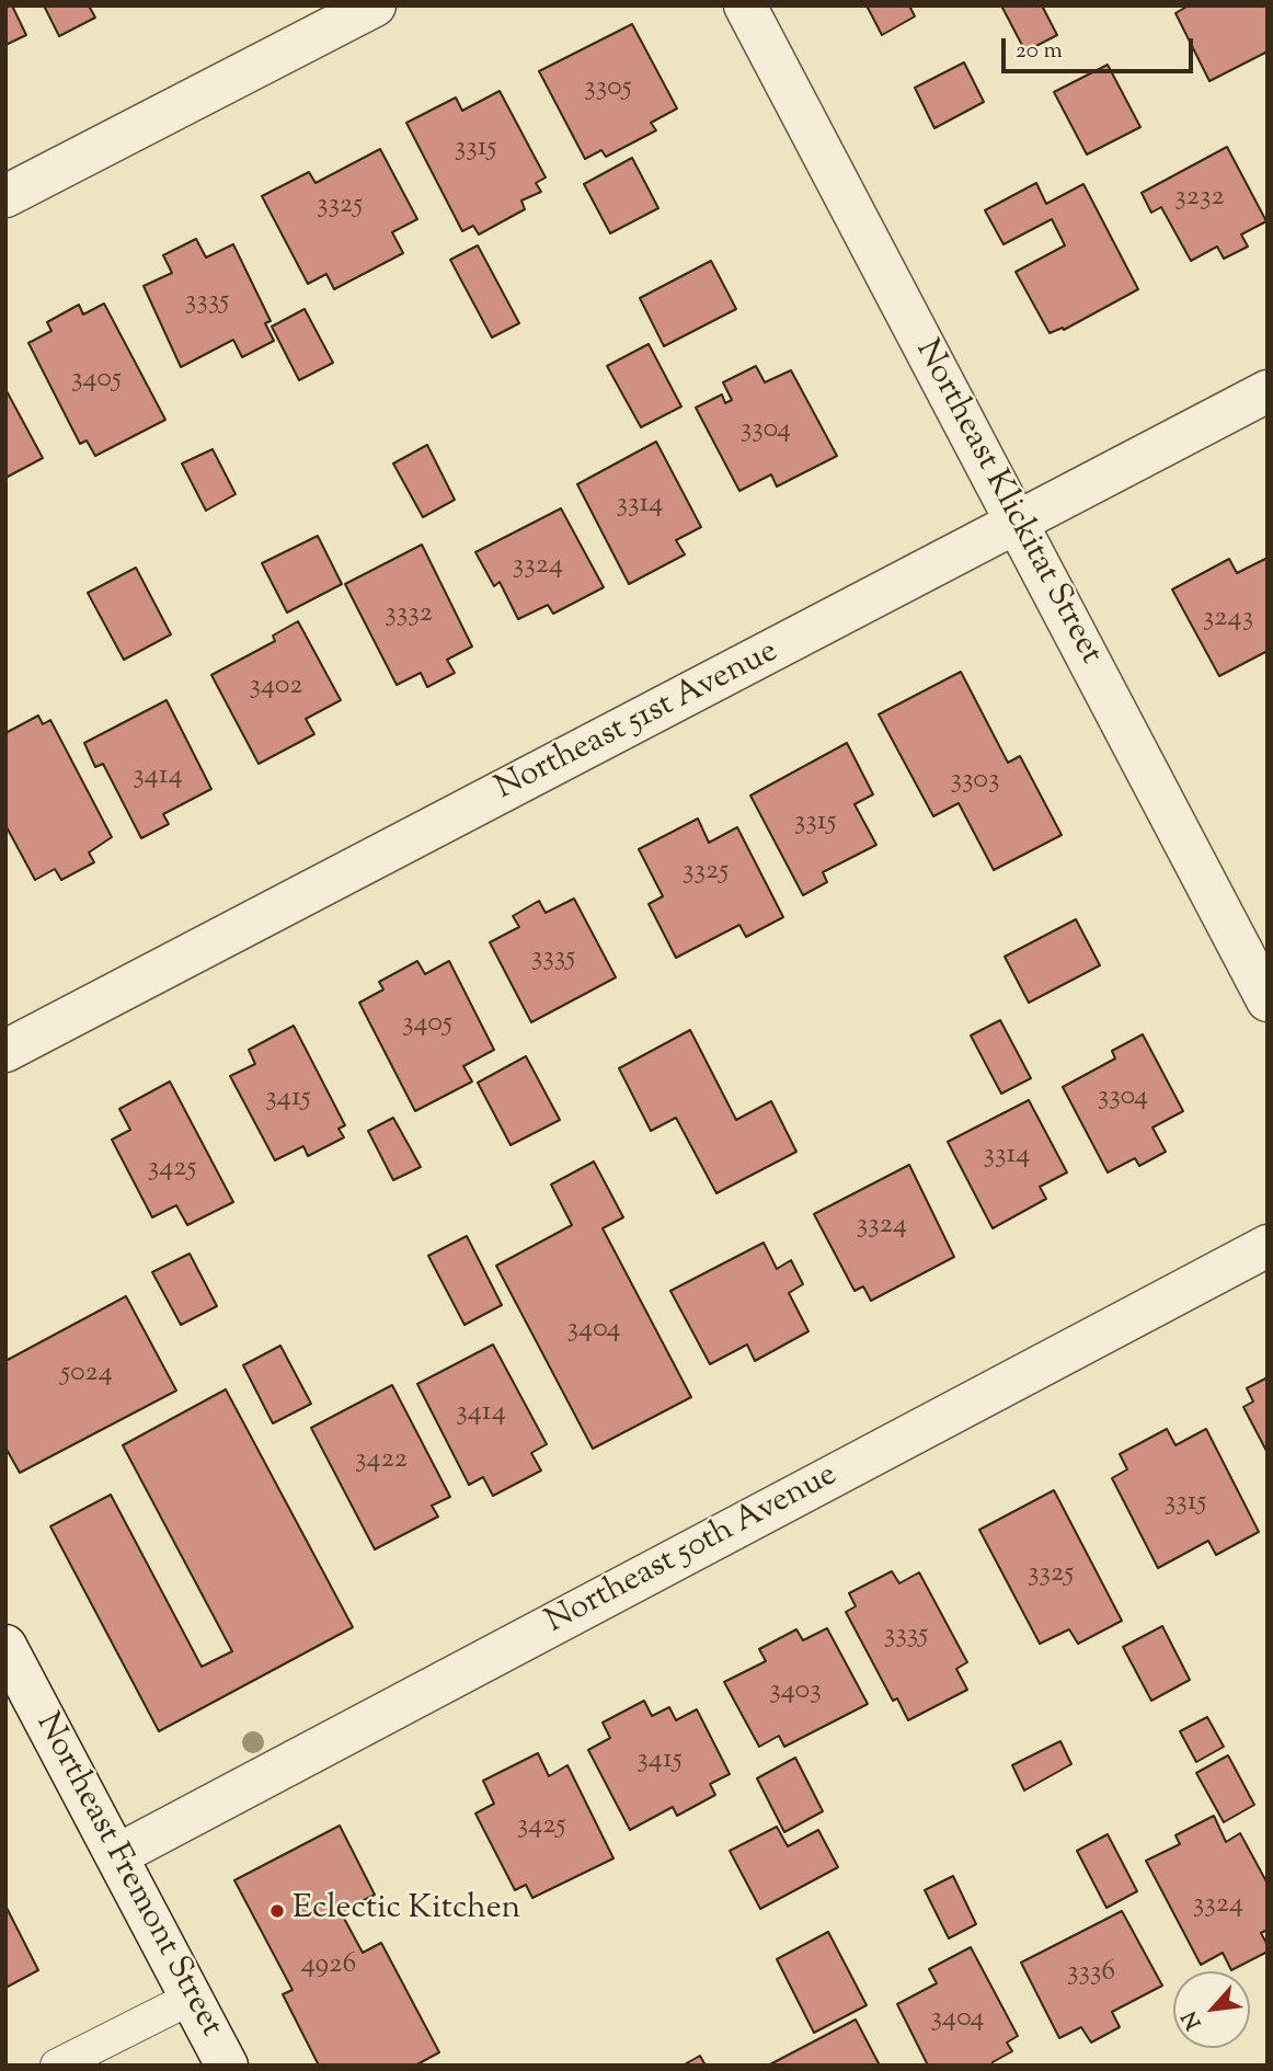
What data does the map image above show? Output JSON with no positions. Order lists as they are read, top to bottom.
{
  "streets": {
    "street": [
      "Northeast Klickitat Street",
      "Northeast 51st Avenue",
      "Northeast 50th Avenue",
      "Northeast Fremont Street"
    ]
  },
  "crossings": [
    ["Northeast Klickitat Street", "Northeast 51st Avenue"],
    ["Northeast 50th Avenue", "Northeast Fremont Street"]
  ],
  "places": ["Eclectic Kitchen"],
  "house_numbers": [
    "3305",
    "3315",
    "3232",
    "3325",
    "3335",
    "3405",
    "3304",
    "3314",
    "3324",
    "3332",
    "3243",
    "3402",
    "3414",
    "3303",
    "3315",
    "3325",
    "3335",
    "3405",
    "3304",
    "3415",
    "3314",
    "3425",
    "3324",
    "3404",
    "5024",
    "3414",
    "3422",
    "3315",
    "3325",
    "3335",
    "3403",
    "3415",
    "3425",
    "3324",
    "4926",
    "3336",
    "3404"
  ],
  "scale_bar": "20 m",
  "north": "bottom left"
}
